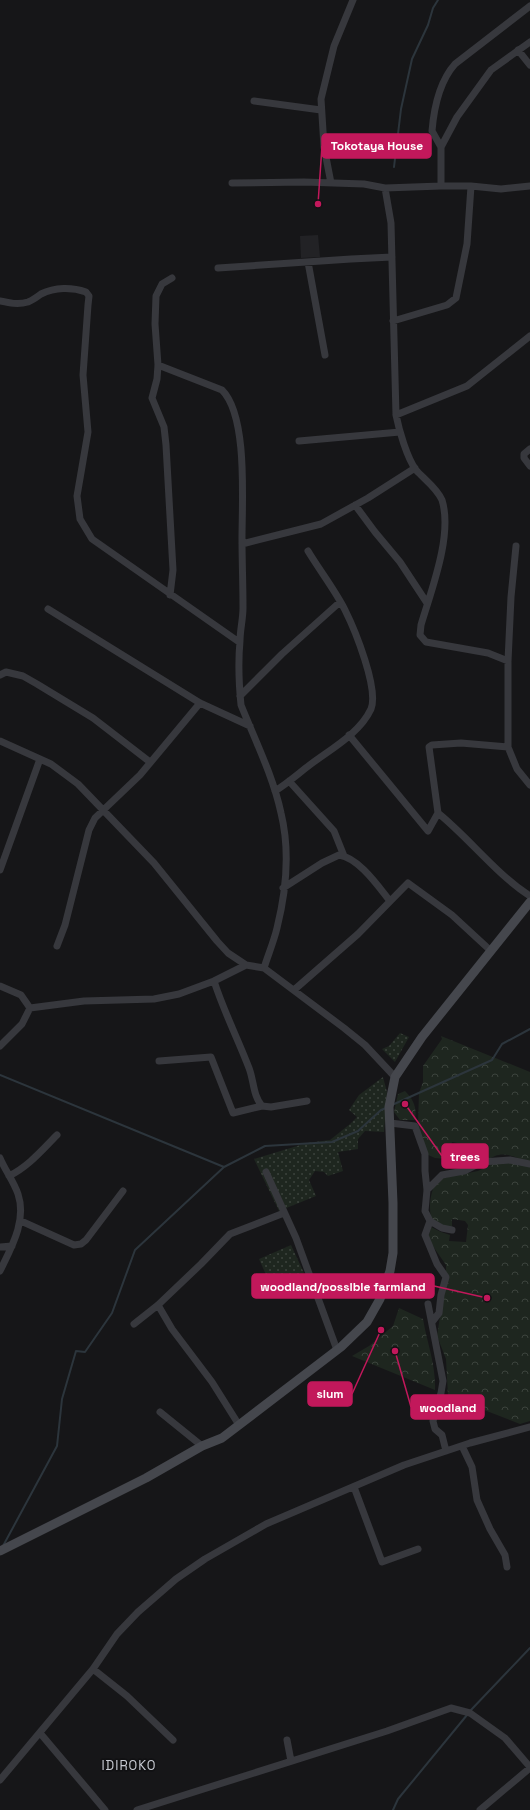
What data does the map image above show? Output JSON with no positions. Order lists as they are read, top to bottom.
{
  "districts": ["IDIROKO"],
  "places": [
    "Tokotaya House",
    "trees",
    "woodland/possible farmland",
    "slum",
    "woodland"
  ]
}
